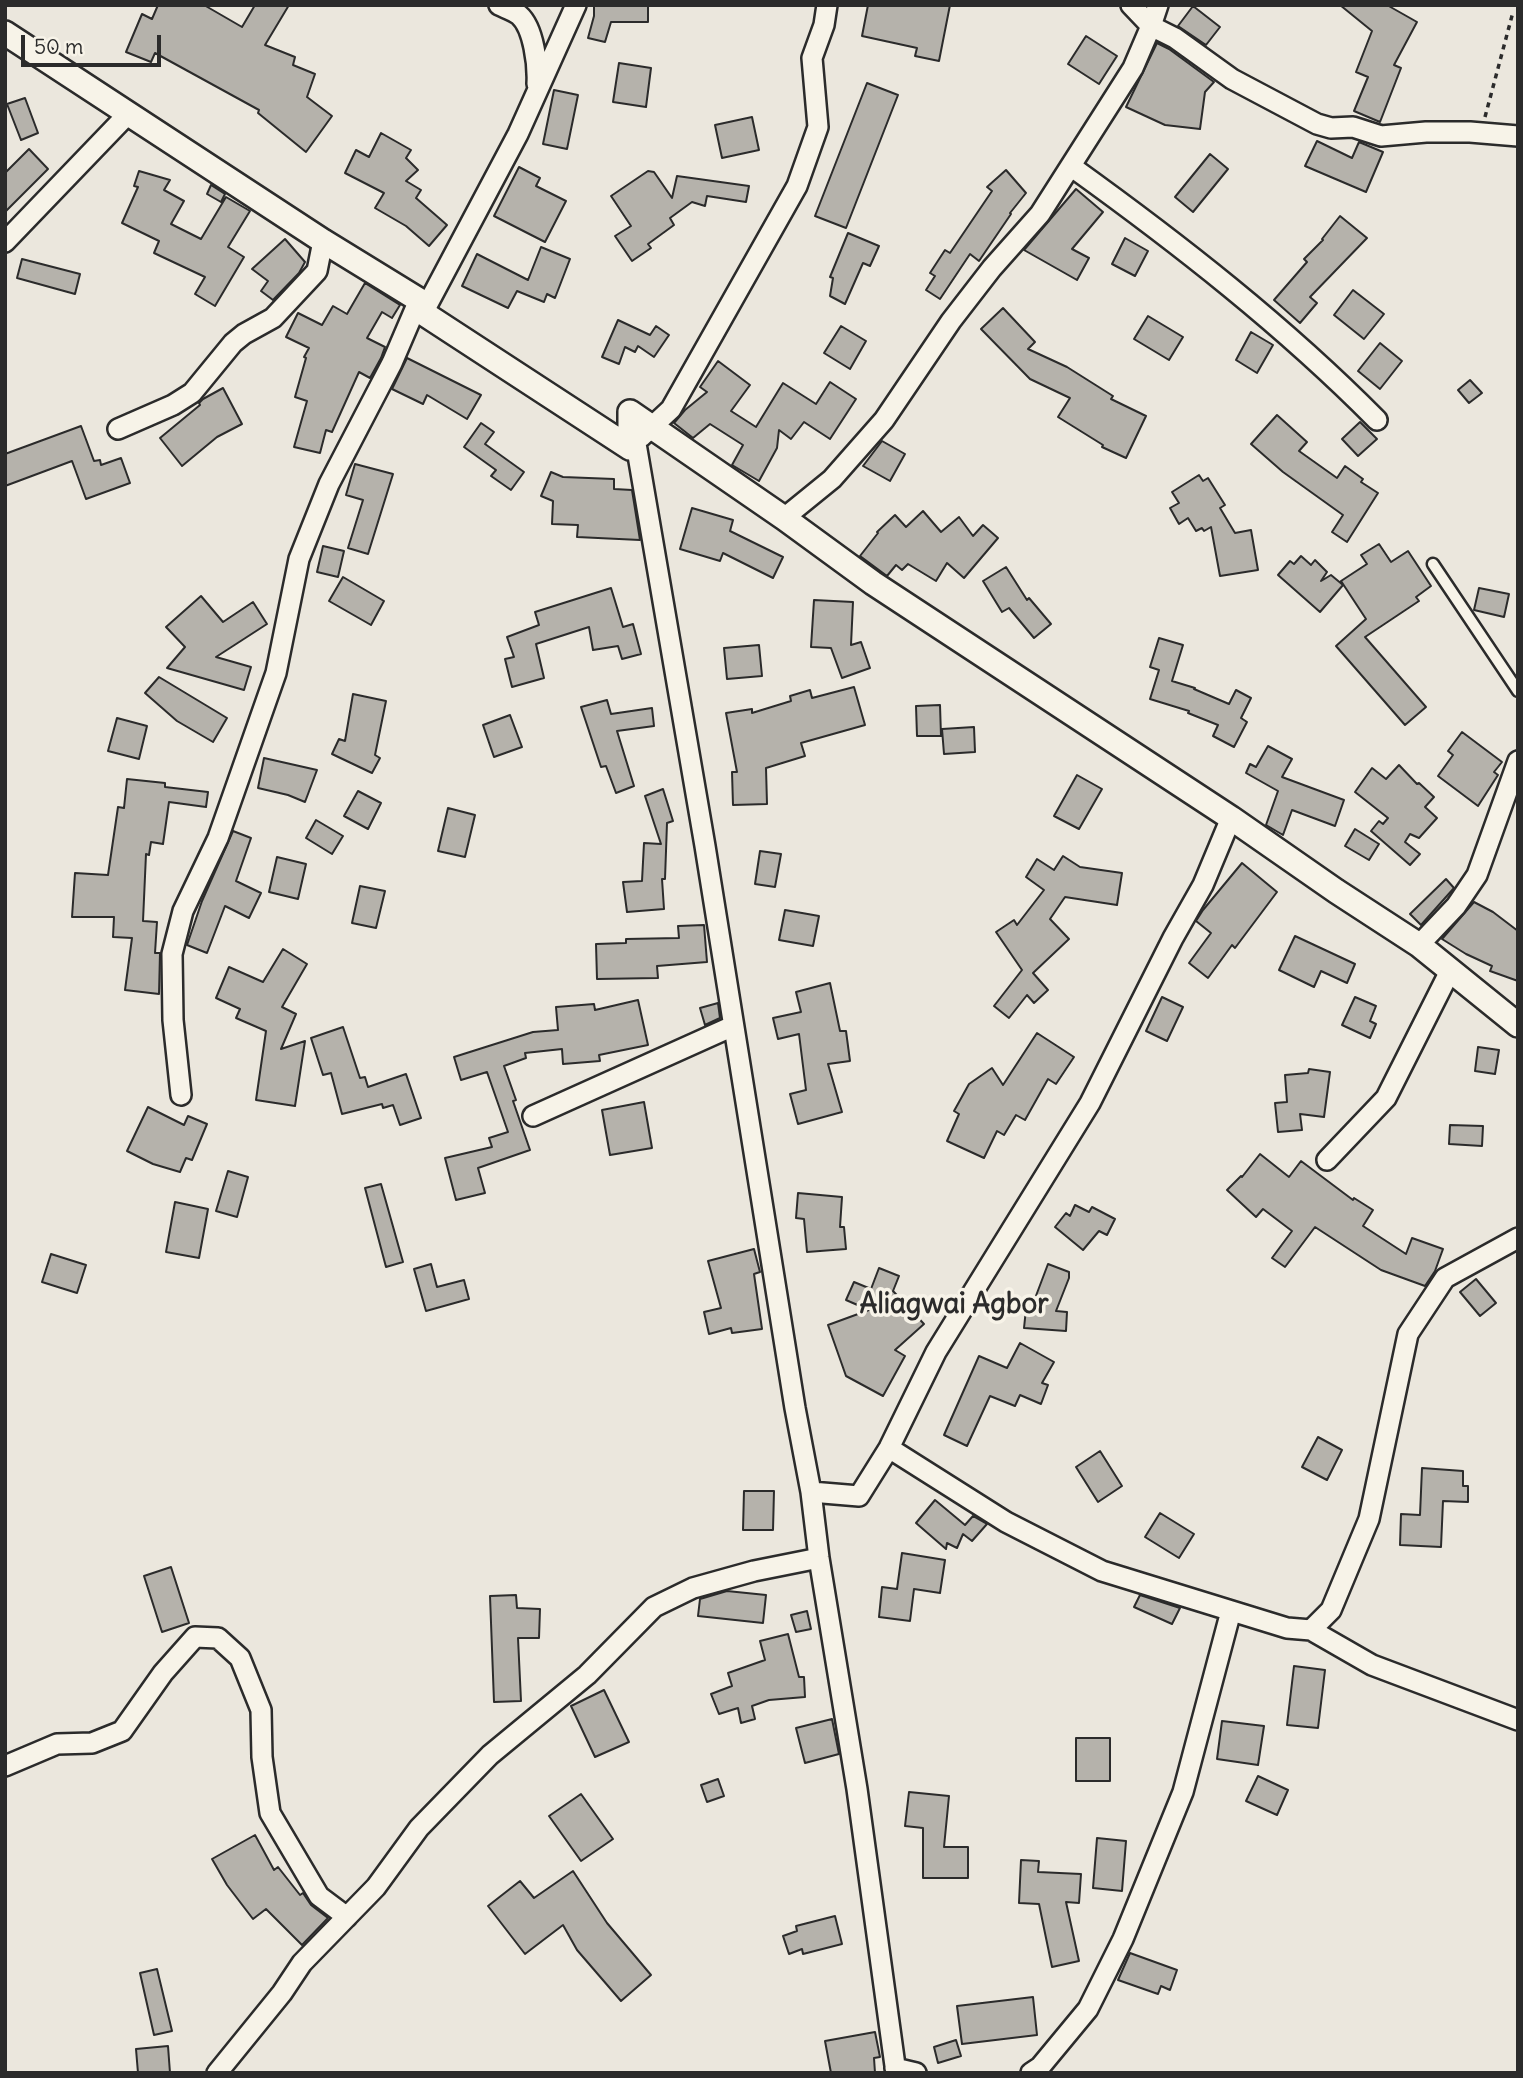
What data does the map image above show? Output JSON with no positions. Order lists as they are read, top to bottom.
{
  "districts": ["Aliagwai Agbor"],
  "scale_bar": "50 m"
}
